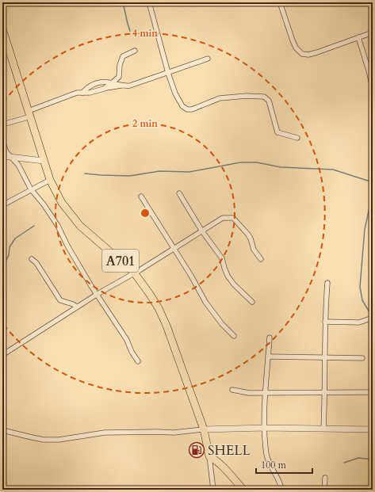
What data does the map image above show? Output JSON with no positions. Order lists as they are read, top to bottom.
{
  "streets": {
    "main road": ["A701"]
  },
  "places": {
    "fuel station": ["SHELL"]
  },
  "scale_bar": "100 m",
  "rings": ["4 min", "2 min"]
}
